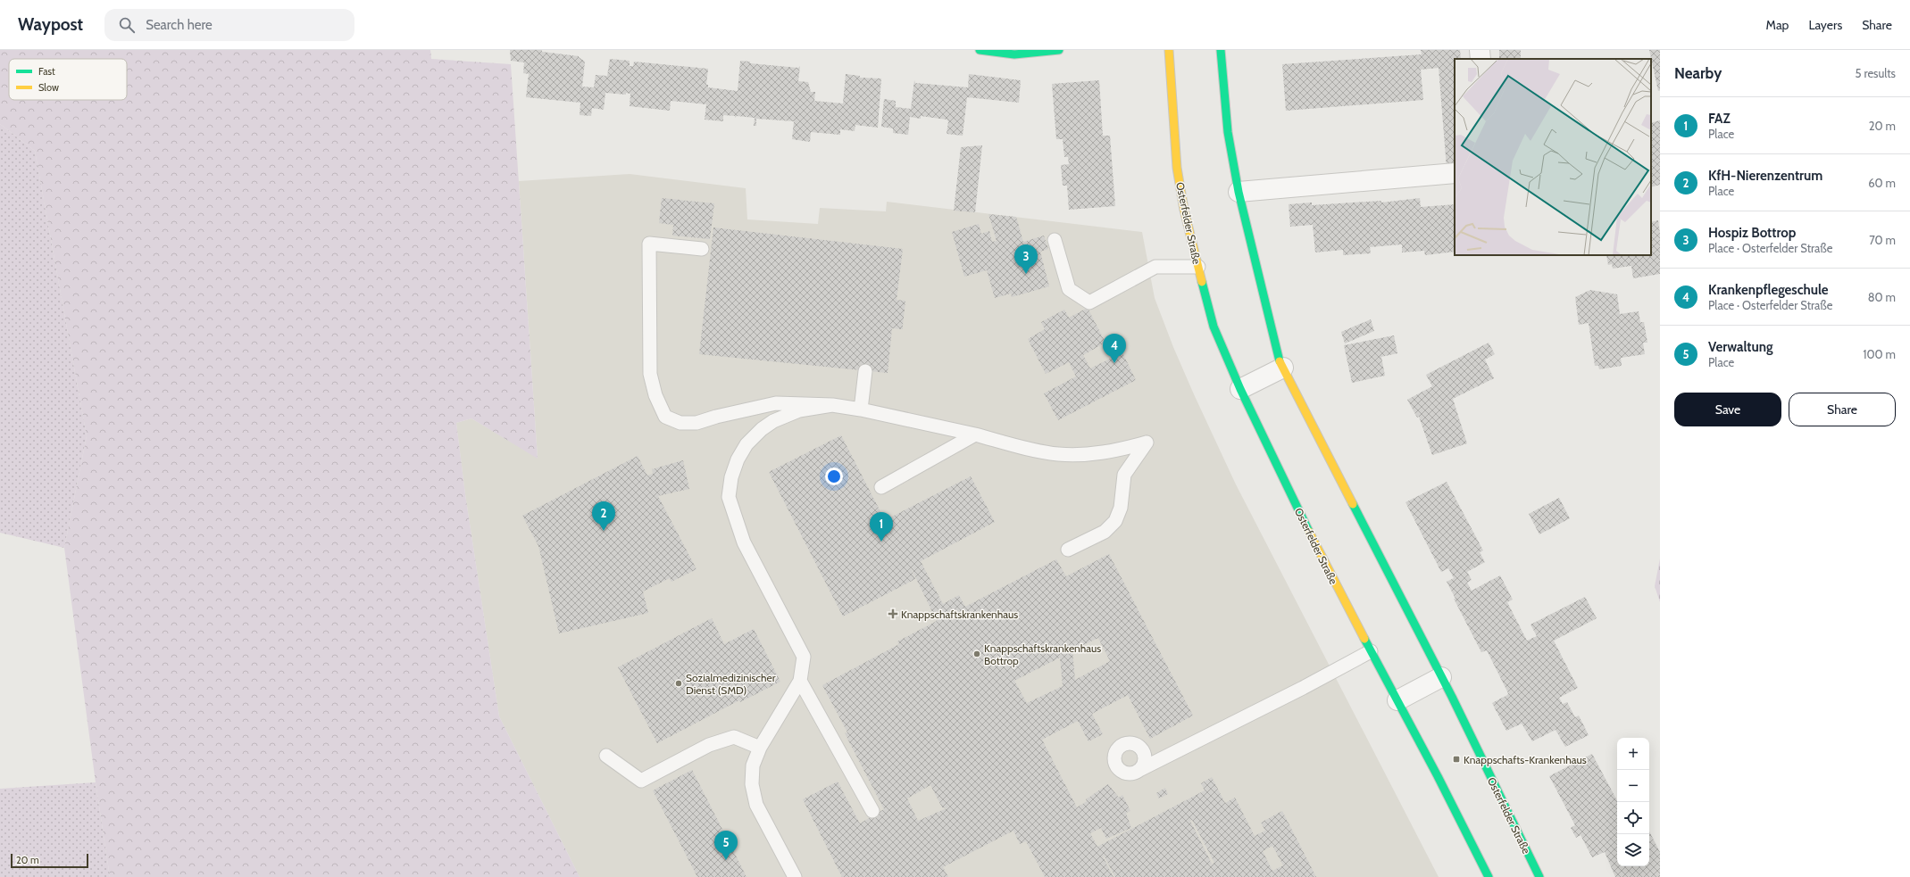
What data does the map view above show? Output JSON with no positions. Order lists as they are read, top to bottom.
{
  "streets": {
    "street": ["Osterfelder Straße"]
  },
  "places": {
    "health": ["Knappschaftskrankenhaus"],
    "other": ["Knappschaftskrankenhaus Bottrop", "Sozialmedizinischer Dienst (SMD)"],
    "transit": ["Knappschafts-Krankenhaus"]
  },
  "legend": ["Fast", "Slow"],
  "scale_bar": "20 m",
  "page": {
    "header": "Waypost",
    "search": "Search here",
    "nav": ["Map", "Layers", "Share"],
    "heading": ["Nearby", "5 results"],
    "list": [
      {
        "mark": "1",
        "name": "FAZ",
        "note": "Place",
        "value": "20 m"
      },
      {
        "mark": "2",
        "name": "KfH-Nierenzentrum",
        "note": "Place",
        "value": "60 m"
      },
      {
        "mark": "3",
        "name": "Hospiz Bottrop",
        "note": "Place · Osterfelder Straße",
        "value": "70 m"
      },
      {
        "mark": "4",
        "name": "Krankenpflegeschule",
        "note": "Place · Osterfelder Straße",
        "value": "80 m"
      },
      {
        "mark": "5",
        "name": "Verwaltung",
        "note": "Place",
        "value": "100 m"
      }
    ],
    "pins": [
      "3",
      "4",
      "2",
      "1",
      "5"
    ],
    "buttons": ["Save", "Share"],
    "map_buttons": ["+", "−"],
    "scale": "20 m"
  }
}
